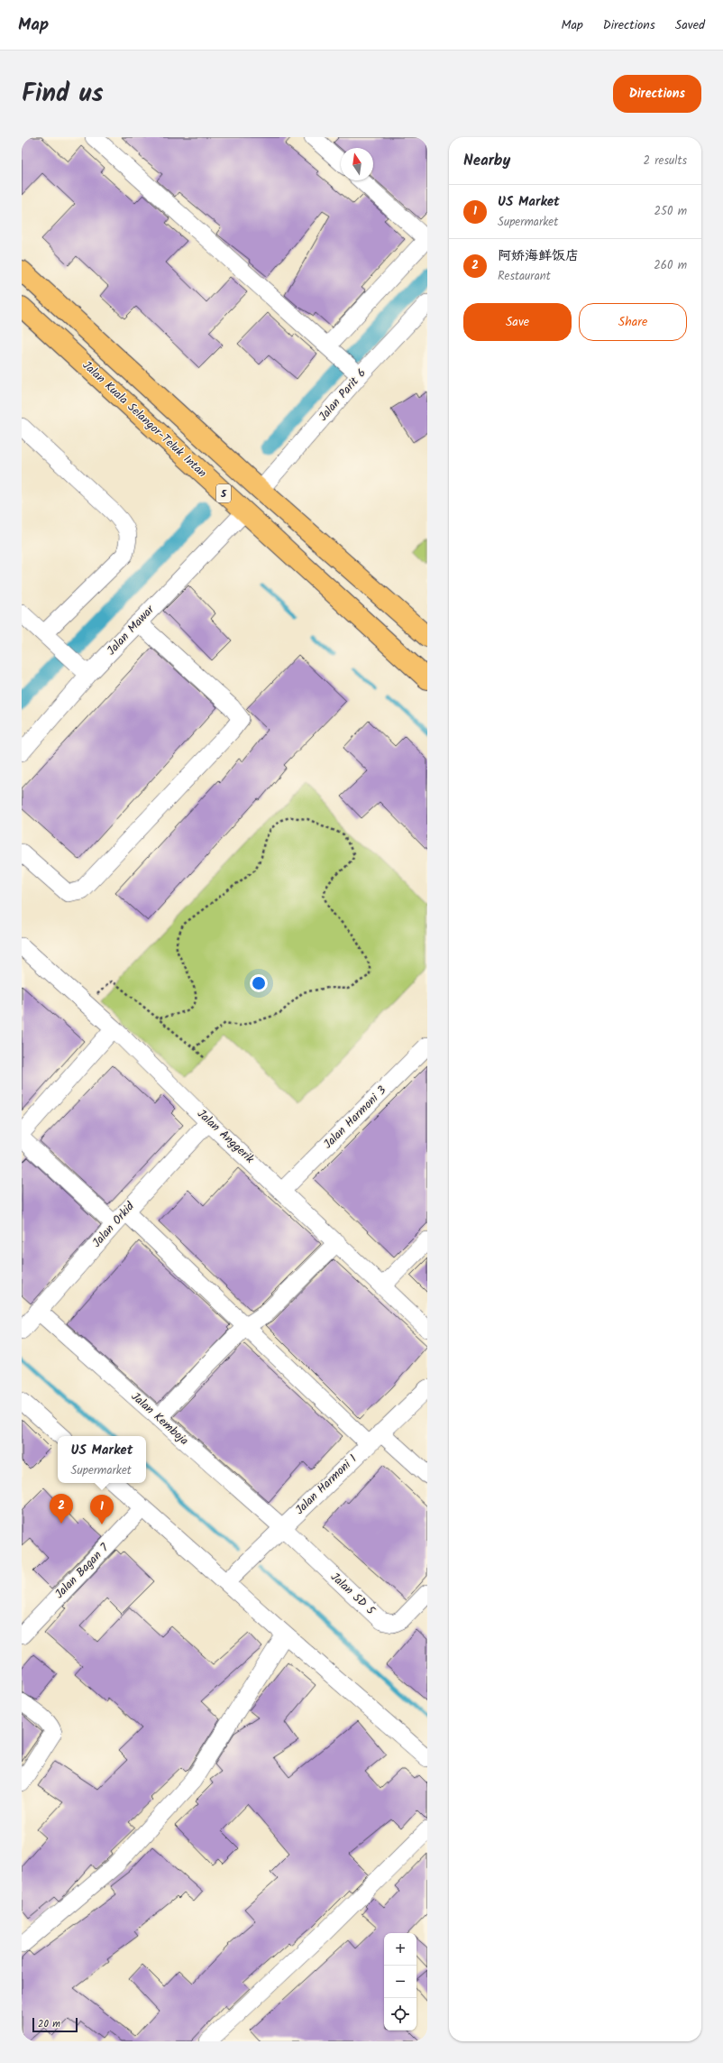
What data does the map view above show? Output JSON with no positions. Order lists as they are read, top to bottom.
{
  "streets": {
    "highway": ["Jalan Kuala Selangor-Teluk Intan", "5"],
    "street": [
      "Jalan Parit 6",
      "Jalan Mawar",
      "Jalan Harmoni 3",
      "Jalan Anggerik",
      "Jalan Orkid",
      "Jalan Kemboja",
      "Jalan Harmoni 1",
      "Jalan Bagan 7",
      "Jalan SD 5"
    ]
  },
  "crossings": [
    ["Jalan Parit 6", "5"],
    ["Jalan Kuala Selangor-Teluk Intan", "Jalan Mawar"],
    ["Jalan Harmoni 3", "Jalan Anggerik"],
    ["Jalan Anggerik", "Jalan Orkid"],
    ["Jalan Orkid", "Jalan Kemboja"],
    ["Jalan Kemboja", "Jalan Harmoni 1"],
    ["Jalan Kemboja", "Jalan SD 5"],
    ["Jalan Harmoni 1", "Jalan SD 5"]
  ],
  "scale_bar": "20 m",
  "north": "top",
  "page": {
    "header": "Map",
    "nav": ["Map", "Directions", "Saved"],
    "title": "Find us",
    "buttons": [
      "Directions",
      ["Save", "Share"]
    ],
    "heading": ["Nearby", "2 results"],
    "list": [
      {
        "mark": "1",
        "name": "US Market",
        "note": "Supermarket",
        "value": "250 m"
      },
      {
        "mark": "2",
        "name": "阿娇海鲜饭店",
        "note": "Restaurant",
        "value": "260 m"
      }
    ],
    "popup": ["US Market", "Supermarket"],
    "pins": ["2", "1"],
    "map_buttons": ["+", "−"],
    "scale": "20 m"
  }
}
